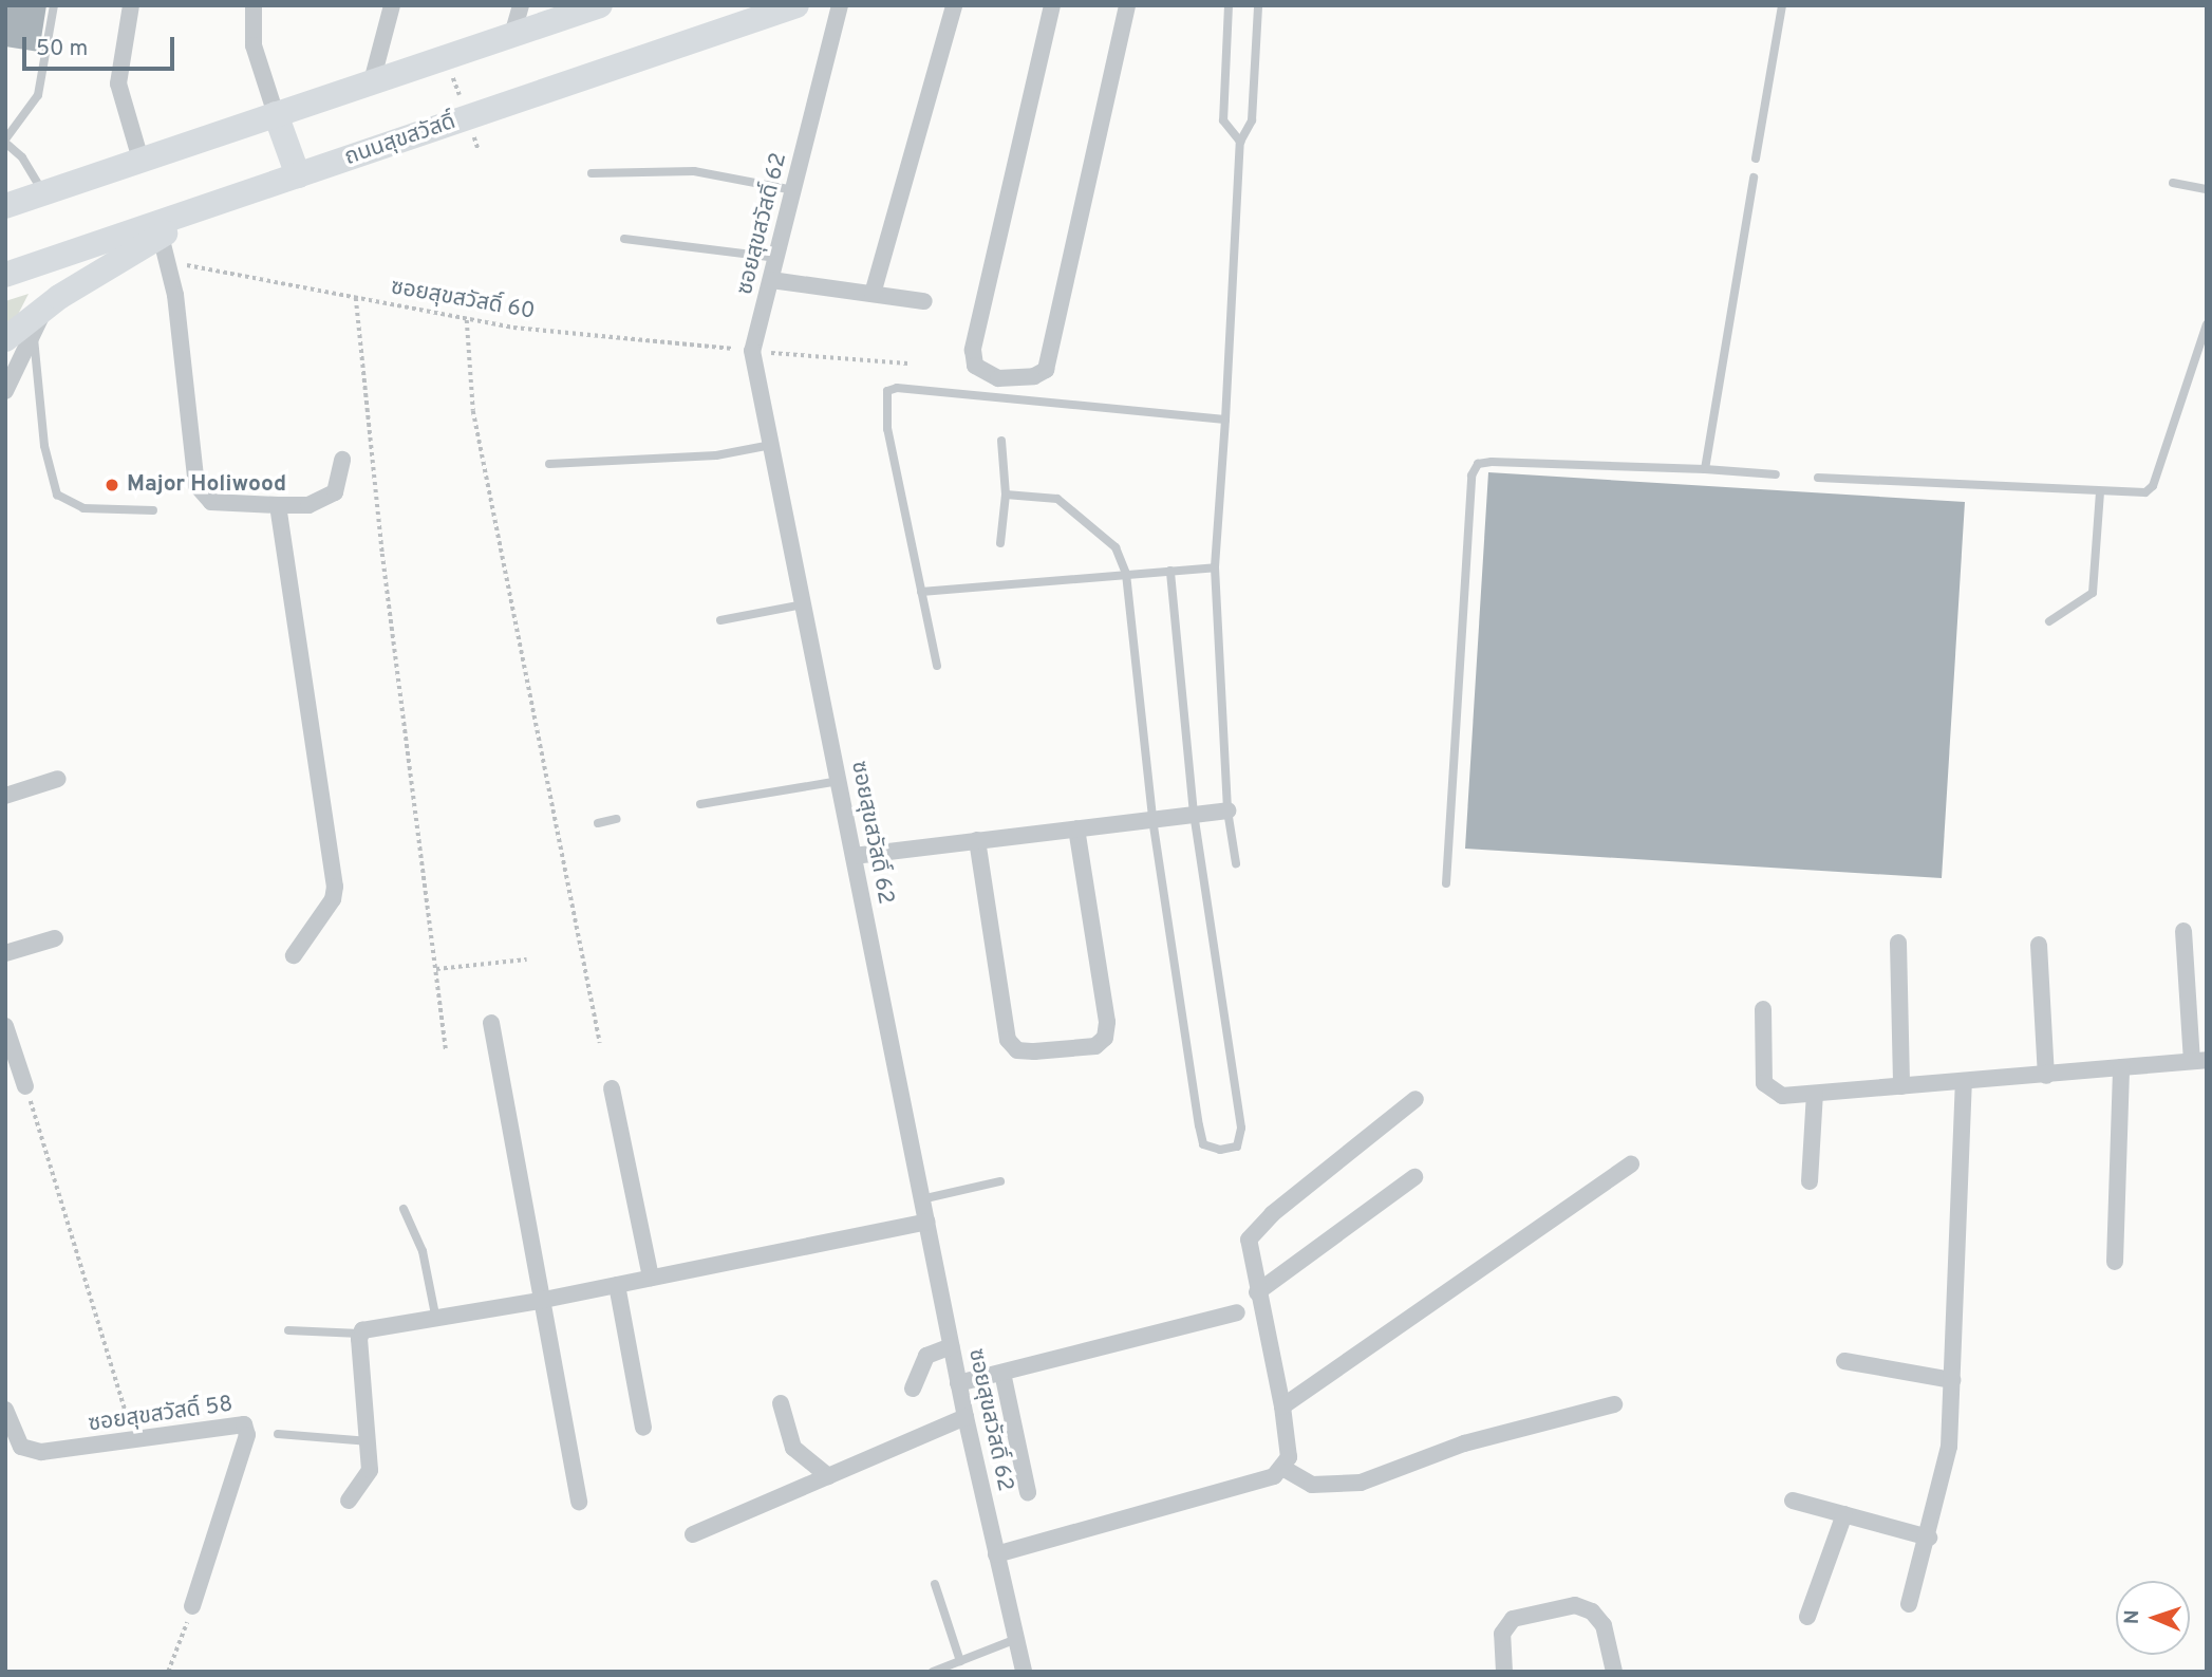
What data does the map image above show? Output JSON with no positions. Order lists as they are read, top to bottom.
{
  "streets": {
    "main road": ["ถนนสุขสวัสดิ์"],
    "street": ["ซอยสุขสวัสดิ์ 62", "ซอยสุขสวัสดิ์ 58"],
    "path": ["ซอยสุขสวัสดิ์ 60"]
  },
  "crossings": [
    ["ซอยสุขสวัสดิ์ 62", "ซอยสุขสวัสดิ์ 60"]
  ],
  "places": ["Major Holiwood"],
  "scale_bar": "50 m",
  "north": "left"
}
